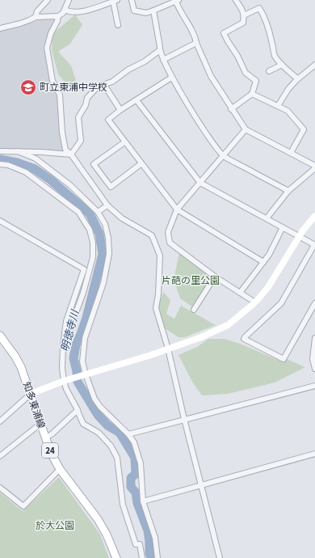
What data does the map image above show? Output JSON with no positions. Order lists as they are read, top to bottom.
{
  "streets": {
    "main road": ["知多東浦線", "24"]
  },
  "water": ["明徳寺川"],
  "parks": ["片葩の里公園", "於大公園"],
  "places": {
    "school or university": ["町立東浦中学校"]
  }
}
